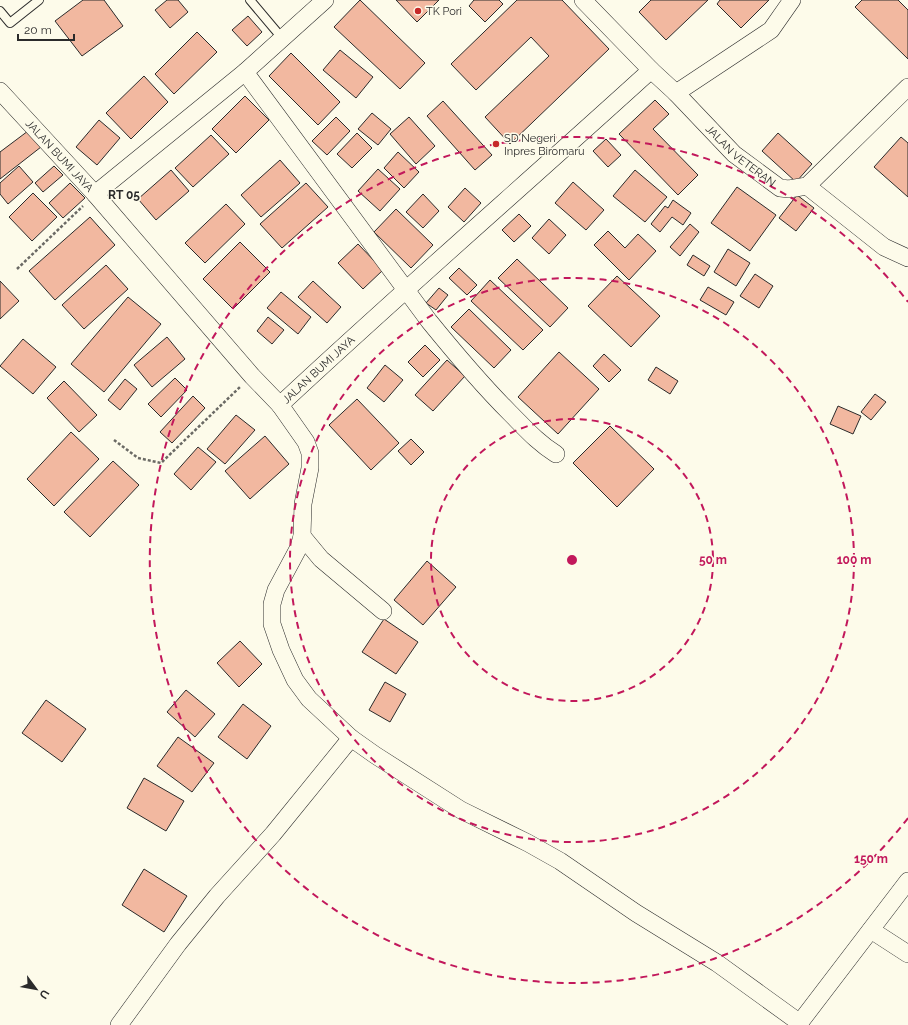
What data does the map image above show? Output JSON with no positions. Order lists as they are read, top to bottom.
{
  "streets": {
    "street": ["JALAN VETERAN", "JALAN BUMI JAYA"]
  },
  "crossings": [
    ["JALAN VETERAN", "JALAN BUMI JAYA"]
  ],
  "districts": ["RT 05"],
  "places": ["TK Pori", "SD Negeri Inpres Biromaru"],
  "scale_bar": "20 m",
  "north": "bottom right",
  "rings": ["50 m", "100 m", "150 m"]
}
